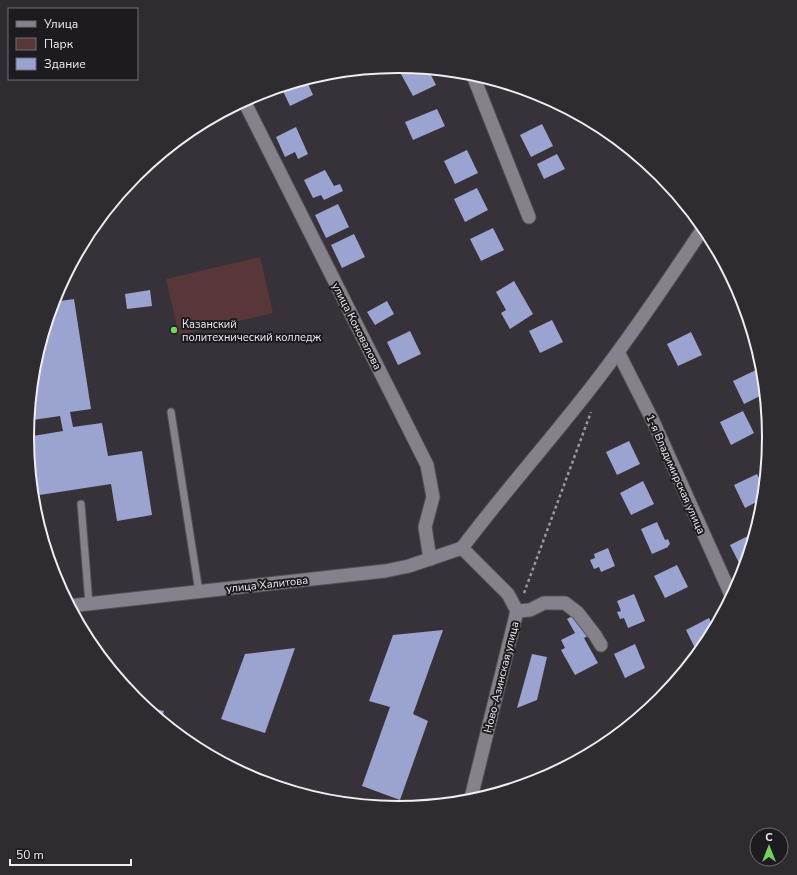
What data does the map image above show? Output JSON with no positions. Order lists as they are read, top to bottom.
{
  "streets": {
    "street": [
      "улица Коновалова",
      "1-я Владимирская улица",
      "улица Халитова",
      "Ново-Азинская улица"
    ]
  },
  "crossings": [
    ["улица Коновалова", "улица Халитова"],
    ["улица Халитова", "Ново-Азинская улица"]
  ],
  "places": ["Казанский политехнический колледж"],
  "legend": ["Улица", "Парк", "Здание"],
  "scale_bar": "50 m",
  "north": "top"
}
